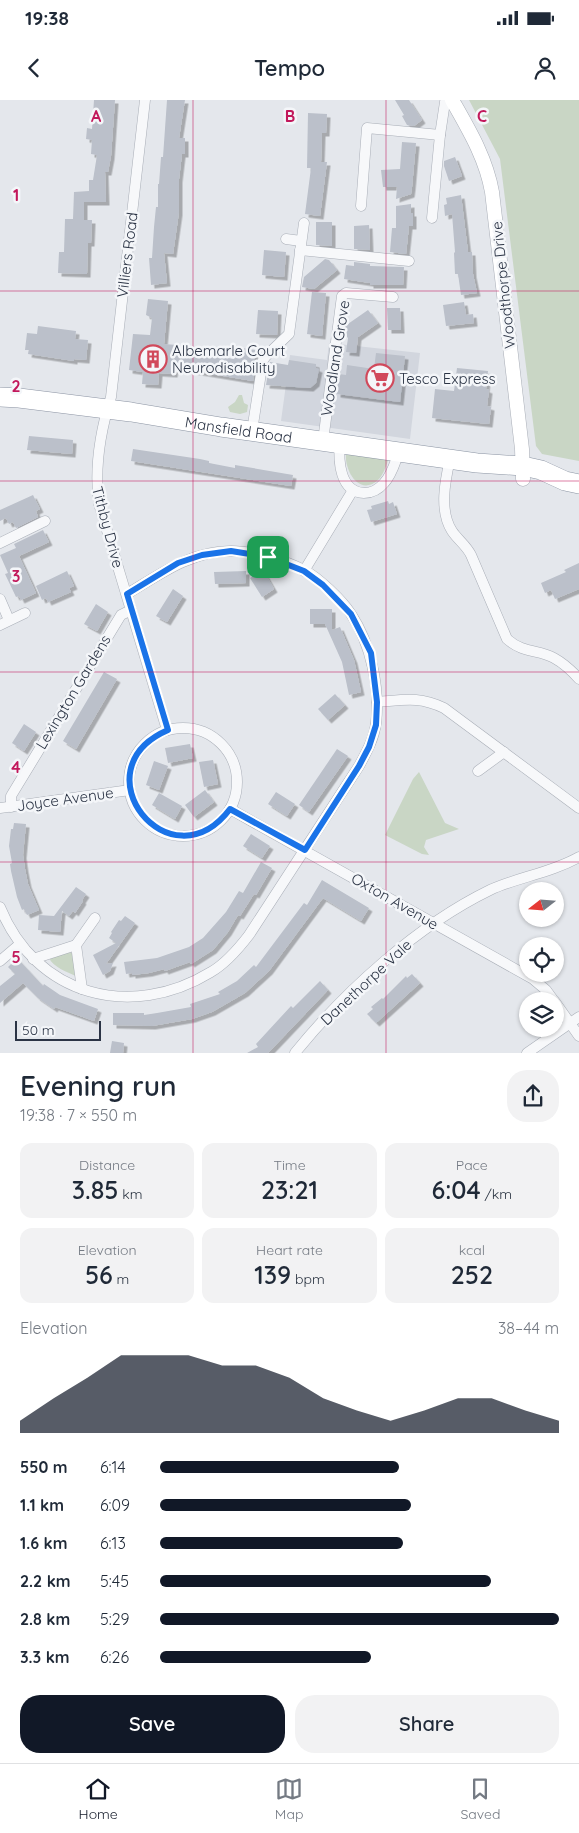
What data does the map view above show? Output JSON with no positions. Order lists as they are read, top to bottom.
{
  "streets": {
    "highway": ["Mansfield Road"],
    "street": [
      "Villiers Road",
      "Woodthorpe Drive",
      "Woodland Grove",
      "Tithby Drive",
      "Lexington Gardens",
      "Joyce Avenue",
      "Oxton Avenue",
      "Danethorpe Vale"
    ]
  },
  "crossings": [
    ["Villiers Road", "Mansfield Road"],
    ["Villiers Road", "Tithby Drive"],
    ["Woodthorpe Drive", "Mansfield Road"],
    ["Woodland Grove", "Mansfield Road"],
    ["Mansfield Road", "Tithby Drive"],
    ["Tithby Drive", "Lexington Gardens"],
    ["Tithby Drive", "Joyce Avenue"],
    ["Tithby Drive", "Oxton Avenue"],
    ["Lexington Gardens", "Joyce Avenue"],
    ["Joyce Avenue", "Oxton Avenue"],
    ["Oxton Avenue", "Danethorpe Vale"]
  ],
  "places": {
    "building": ["Albemarle Court Neurodisability"],
    "supermarket": ["Tesco Express"]
  },
  "scale_bar": "50 m",
  "north": "left",
  "page": {
    "status": "19:38",
    "header": "Tempo",
    "scale": "50 m",
    "heading": ["Evening run", "19:38 · 7 × 550 m"],
    "stats": [
      ["Distance", "3.85 km"],
      ["Time", "23:21"],
      ["Pace", "6:04 /km"],
      ["Elevation", "56 m"],
      ["Heart rate", "139 bpm"],
      ["kcal", "252"]
    ],
    "chart": ["Elevation", "38–44 m"],
    "list": [
      {
        "name": "550 m",
        "note": "6:14"
      },
      {
        "name": "1.1 km",
        "note": "6:09"
      },
      {
        "name": "1.6 km",
        "note": "6:13"
      },
      {
        "name": "2.2 km",
        "note": "5:45"
      },
      {
        "name": "2.8 km",
        "note": "5:29"
      },
      {
        "name": "3.3 km",
        "note": "6:26"
      }
    ],
    "buttons": ["Save", "Share"],
    "tabs": ["Home", "Map", "Saved"]
  },
  "grid": {
    "columns": ["A", "B", "C"],
    "rows": [
      "1",
      "2",
      "3",
      "4",
      "5"
    ]
  }
}
